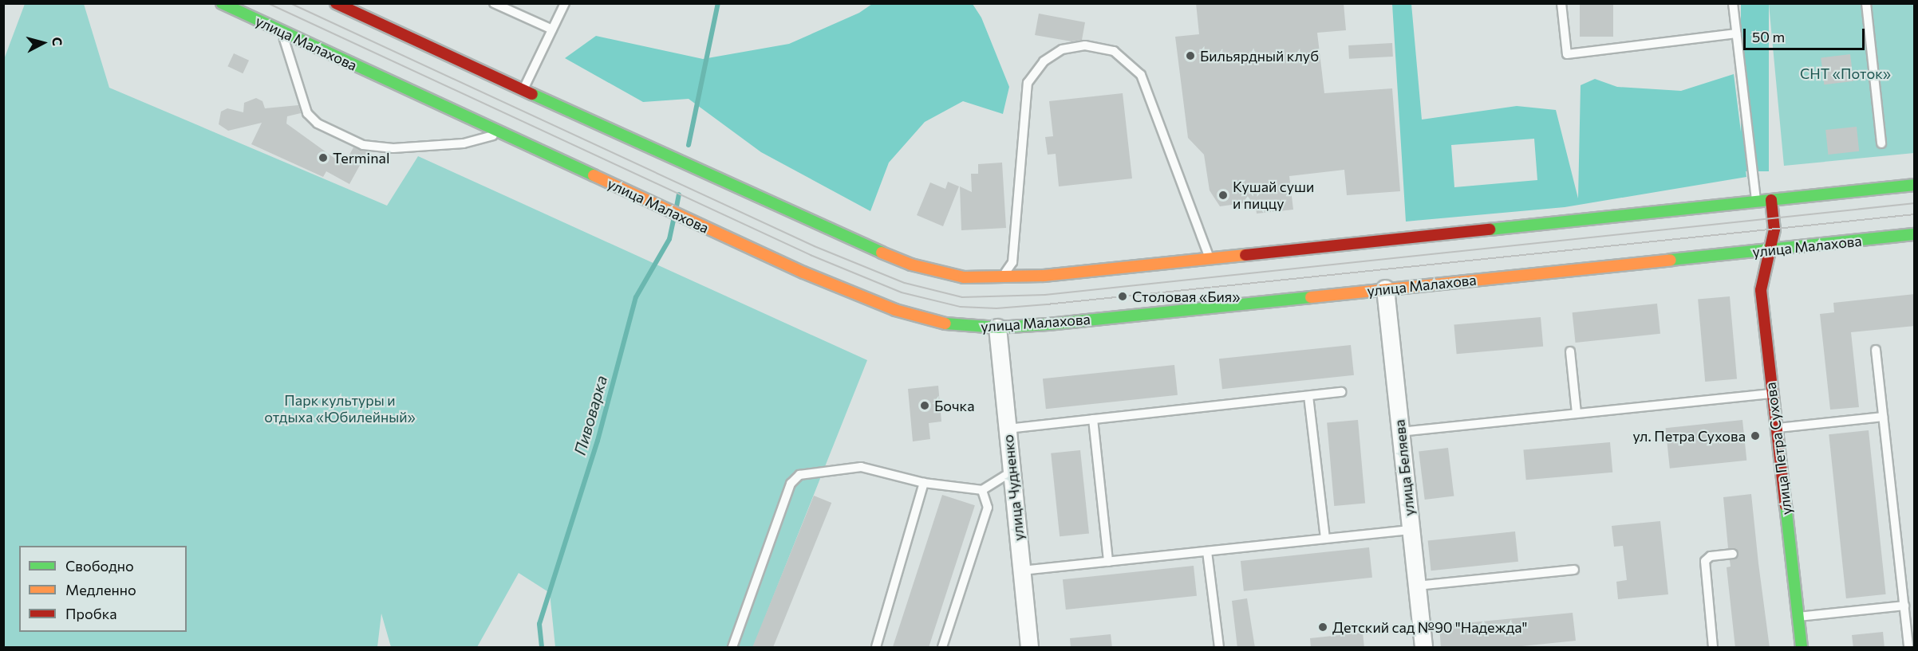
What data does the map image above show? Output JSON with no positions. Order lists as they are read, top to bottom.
{
  "streets": {
    "main road": ["улица Малахова", "улица Петра Сухова"],
    "street": ["улица Беляева", "улица Чудненко"]
  },
  "crossings": [
    ["улица Малахова", "улица Петра Сухова"],
    ["улица Малахова", "улица Беляева"],
    ["улица Малахова", "улица Чудненко"]
  ],
  "water": ["Пивоварка"],
  "parks": ["СНТ «Поток»", "Парк культуры и отдыха «Юбилейный»"],
  "places": [
    "Бильярдный клуб",
    "Terminal",
    "Кушай суши и пиццу",
    "Столовая «Бия»",
    "Бочка",
    "ул. Петра Сухова",
    "Детский сад №90 \"Надежда\""
  ],
  "legend": ["Свободно", "Медленно", "Пробка"],
  "scale_bar": "50 m",
  "north": "right"
}
